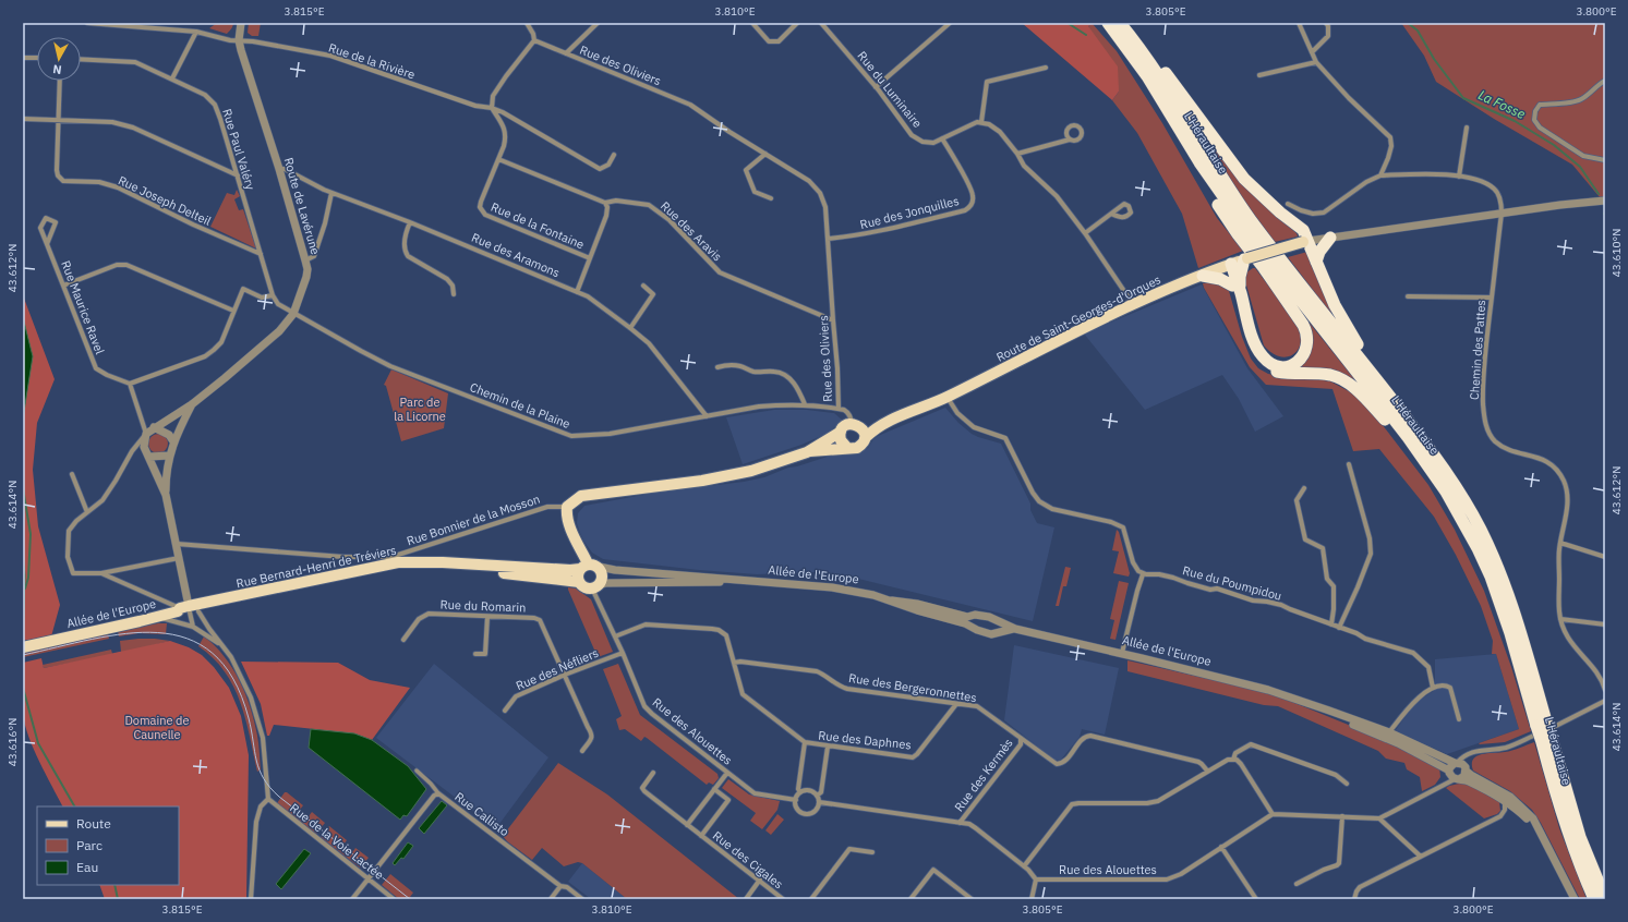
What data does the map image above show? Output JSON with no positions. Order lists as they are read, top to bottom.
{
  "streets": {
    "highway": ["L'Héraultaise"],
    "main road": ["Route de Saint-Georges-d'Orques", "Rue Bernard-Henri de Tréviers", "Allée de l'Europe"],
    "street": [
      "Rue de la Rivière",
      "Rue des Oliviers",
      "Rue du Luminaire",
      "Rue Paul Valéry",
      "Rue Joseph Delteil",
      "Route de Lavérune",
      "Rue des Jonquilles",
      "Rue de la Fontaine",
      "Rue des Aravis",
      "Rue des Aramons",
      "Rue Maurice Ravel",
      "Chemin des Pattes",
      "Chemin de la Plaine",
      "Rue Bonnier de la Mosson",
      "Rue du Poumpidou",
      "Rue du Romarin",
      "Rue des Néfliers",
      "Rue des Bergeronnettes",
      "Rue des Alouettes",
      "Rue des Daphnes",
      "Rue des Kermès",
      "Rue Callisto",
      "Rue de la Voie Lactée",
      "Rue des Cigales"
    ]
  },
  "crossings": [
    ["Rue de la Rivière", "Route de Lavérune"],
    ["Rue de la Rivière", "Rue de la Fontaine"],
    ["Rue des Oliviers", "Rue des Jonquilles"],
    ["Rue des Oliviers", "Rue des Aravis"],
    ["Rue des Oliviers", "Chemin de la Plaine"],
    ["Rue du Luminaire", "Rue des Jonquilles"],
    ["Rue Paul Valéry", "Rue Joseph Delteil"],
    ["Rue Paul Valéry", "Route de Lavérune"],
    ["Rue Paul Valéry", "Chemin de la Plaine"],
    ["Route de Lavérune", "Rue des Aramons"],
    ["Route de Lavérune", "Chemin de la Plaine"],
    ["Route de Lavérune", "Rue Bonnier de la Mosson"],
    ["Route de Lavérune", "Rue Bernard-Henri de Tréviers"],
    ["Route de Lavérune", "Allée de l'Europe"],
    ["Rue de la Fontaine", "Rue des Aravis"],
    ["Rue de la Fontaine", "Rue des Aramons"],
    ["Rue des Aramons", "Chemin de la Plaine"],
    ["Route de Saint-Georges-d'Orques", "Chemin des Pattes"],
    ["Rue Bernard-Henri de Tréviers", "Allée de l'Europe"],
    ["Rue Bernard-Henri de Tréviers", "Rue des Alouettes"],
    ["Allée de l'Europe", "Rue des Alouettes"],
    ["Rue du Romarin", "Rue des Néfliers"],
    ["Rue des Néfliers", "Rue des Alouettes"],
    ["Rue des Bergeronnettes", "Rue des Daphnes"],
    ["Rue des Bergeronnettes", "Rue des Kermès"],
    ["Rue Callisto", "Rue de la Voie Lactée"]
  ],
  "water": ["La Fosse"],
  "parks": ["Parc de la Licorne", "Domaine de Caunelle"],
  "legend": ["Route", "Parc", "Eau"],
  "north": "bottom",
  "coordinates": [
    "3.815°E",
    "3.810°E",
    "3.805°E",
    "3.800°E",
    "43.610°N",
    "43.612°N",
    "43.614°N",
    "43.616°N"
  ]
}
